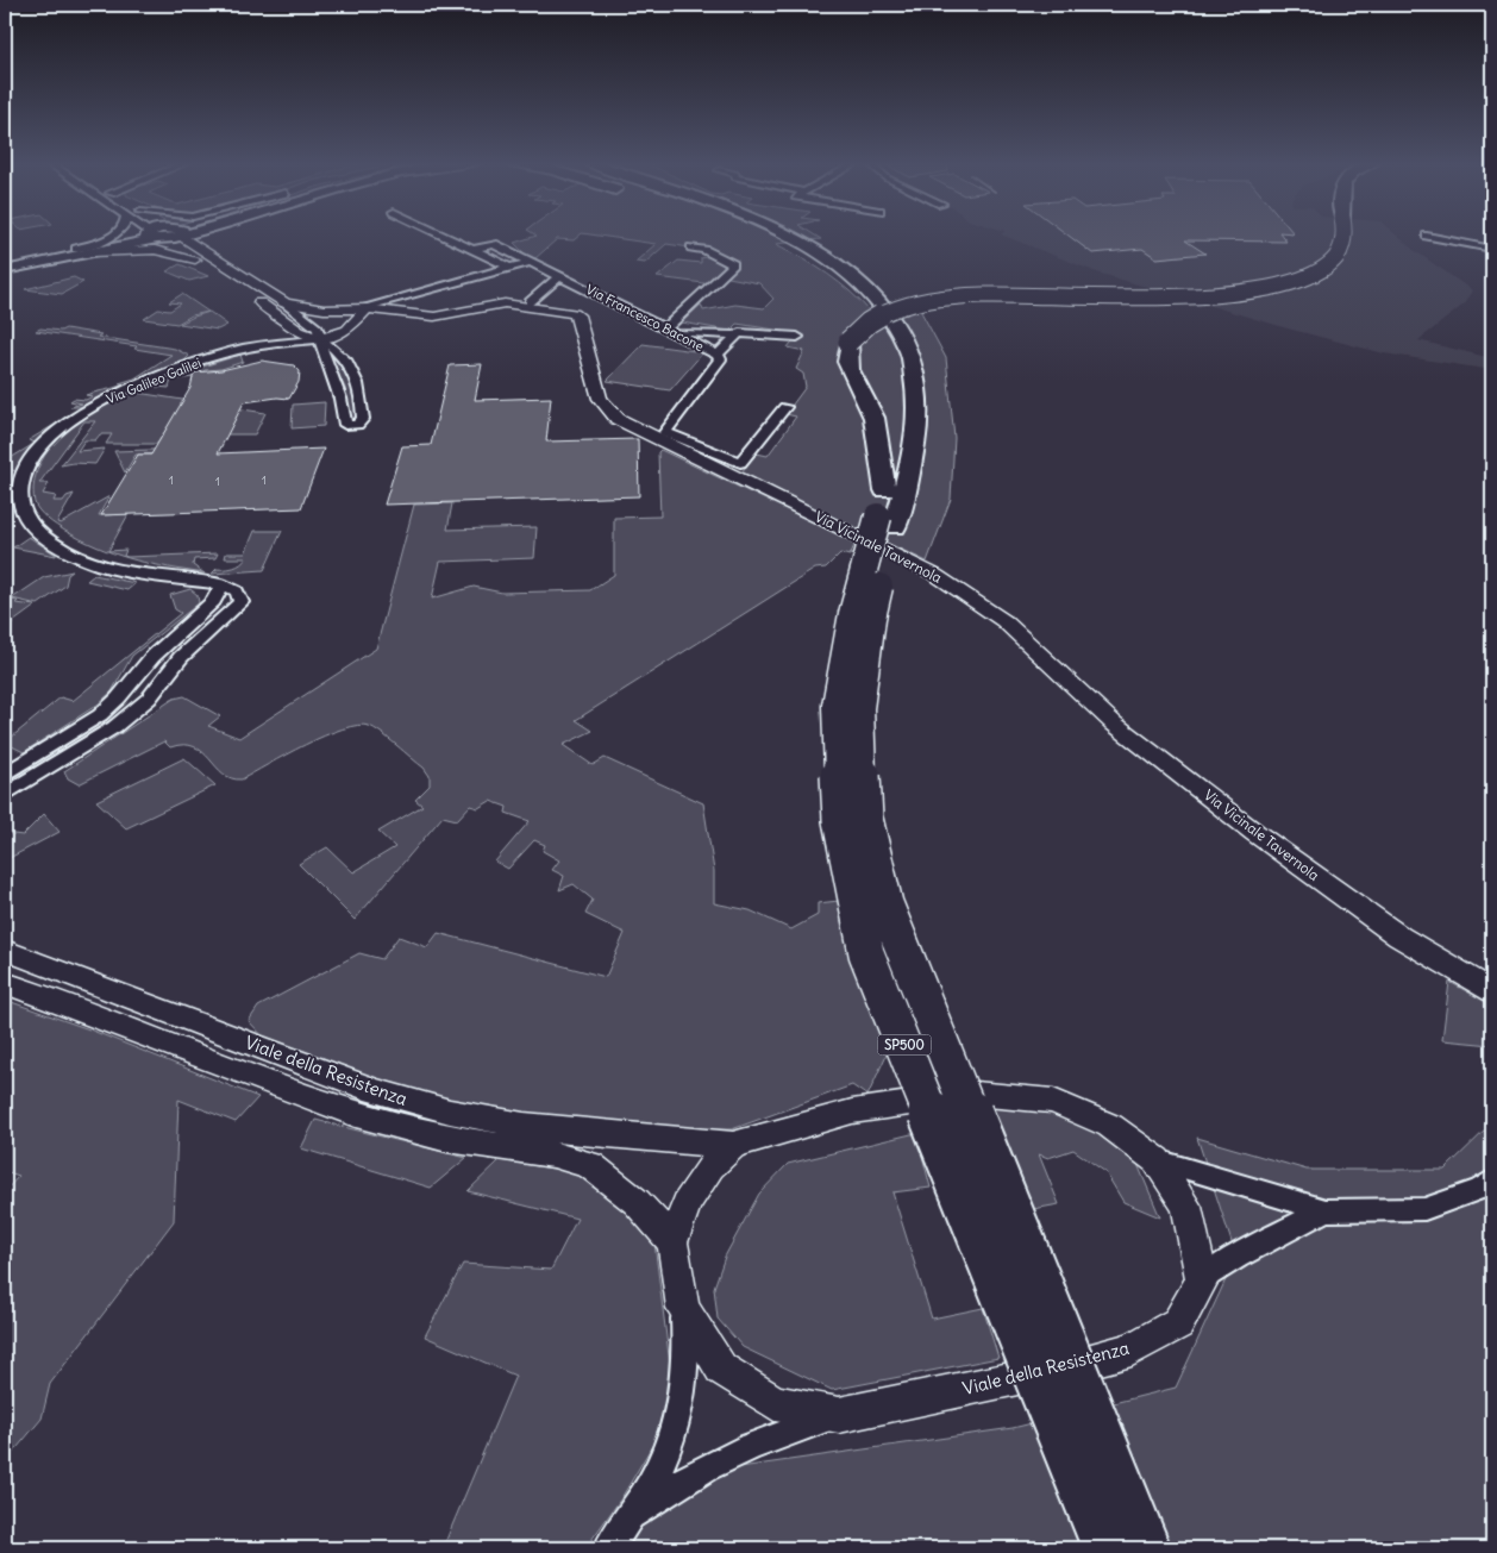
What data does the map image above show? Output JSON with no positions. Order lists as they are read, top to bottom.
{
  "streets": {
    "highway": ["SP500"],
    "street": [
      "Via Francesco Bacone",
      "Via Galileo Galilei",
      "Via Vicinale Tavernola",
      "Viale della Resistenza"
    ]
  },
  "house_numbers": ["1", "1", "1"]
}
